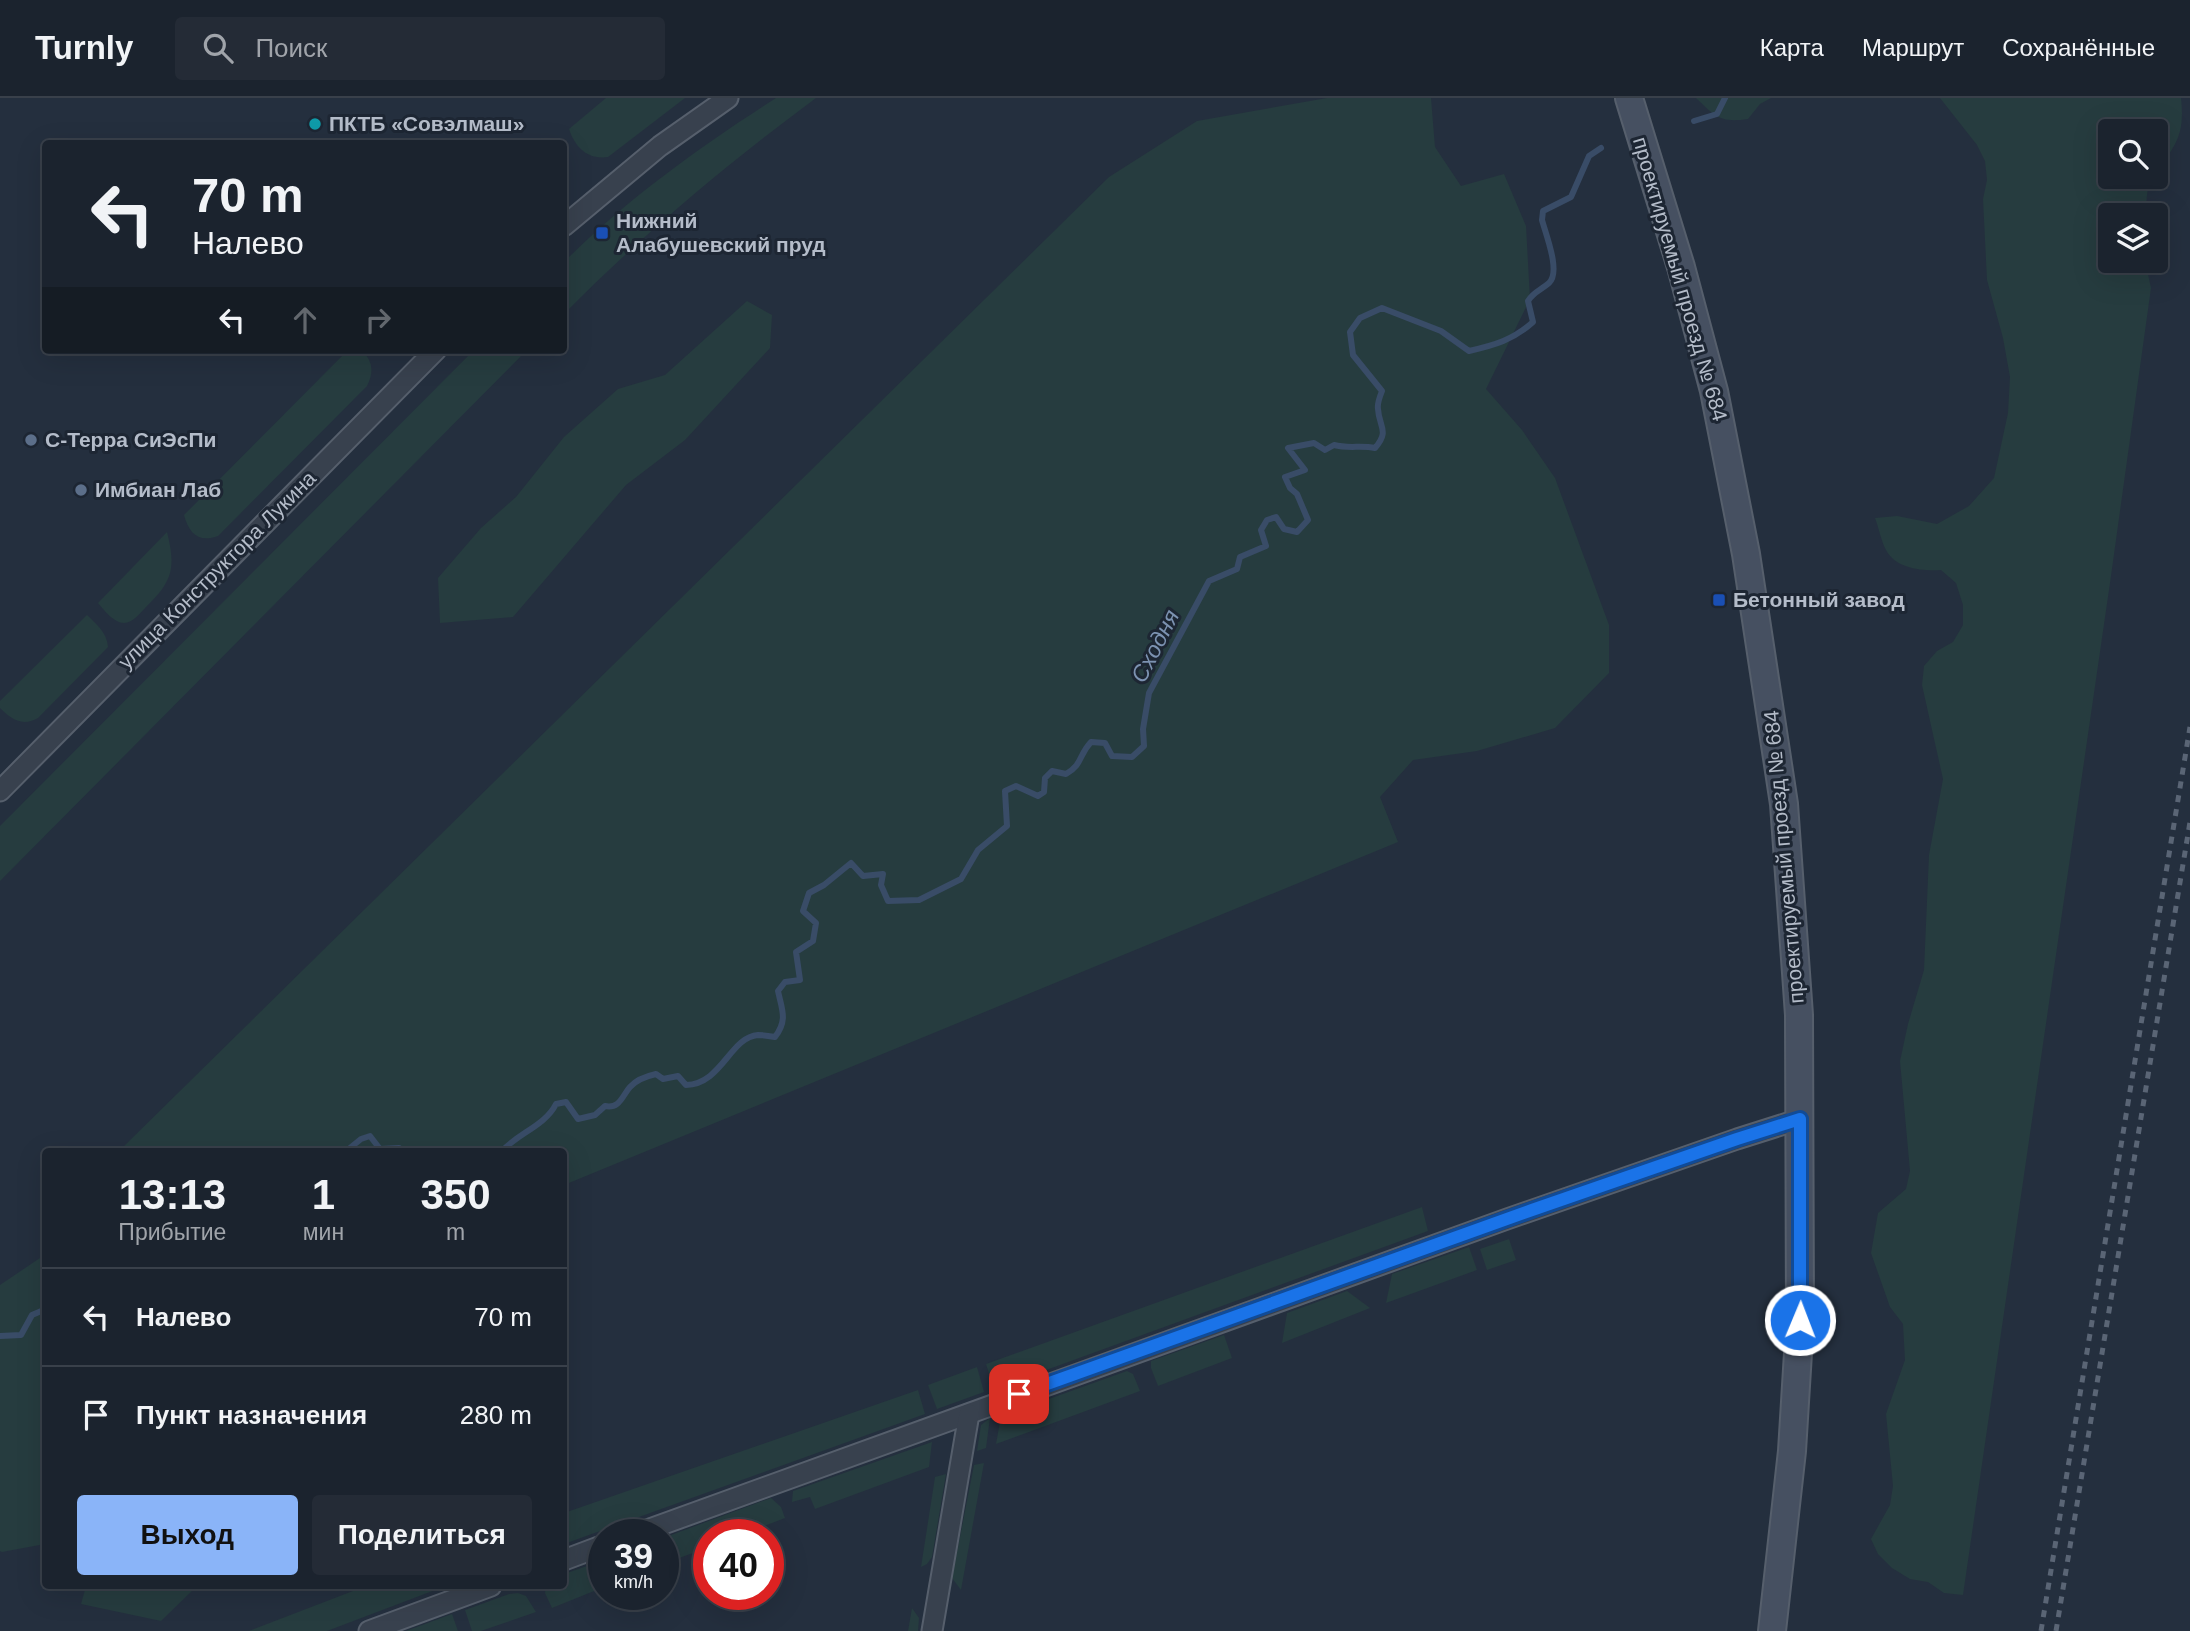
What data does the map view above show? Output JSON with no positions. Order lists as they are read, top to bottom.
{
  "streets": {
    "street": ["проектируемый проезд № 684", "улица Конструктора Лукина"]
  },
  "water": ["Сходня"],
  "places": {
    "other": ["ПКТБ «Совэлмаш»", "С-Терра СиЭсПи", "Имбиан Лаб"],
    "transit": ["Нижний Алабушевский пруд", "Бетонный завод"]
  },
  "page": {
    "header": "Turnly",
    "search": "Поиск",
    "nav": ["Карта", "Маршрут", "Сохранённые"],
    "turn": ["70 m", "Налево"],
    "eta": [
      "13:13",
      "Прибытие",
      "1",
      "мин",
      "350",
      "m"
    ],
    "list": [
      {
        "name": "Налево",
        "value": "70 m"
      },
      {
        "name": "Пункт назначения",
        "value": "280 m"
      }
    ],
    "buttons": ["Выход", "Поделиться"],
    "speed": "39 km/h",
    "limit": "40"
  }
}
